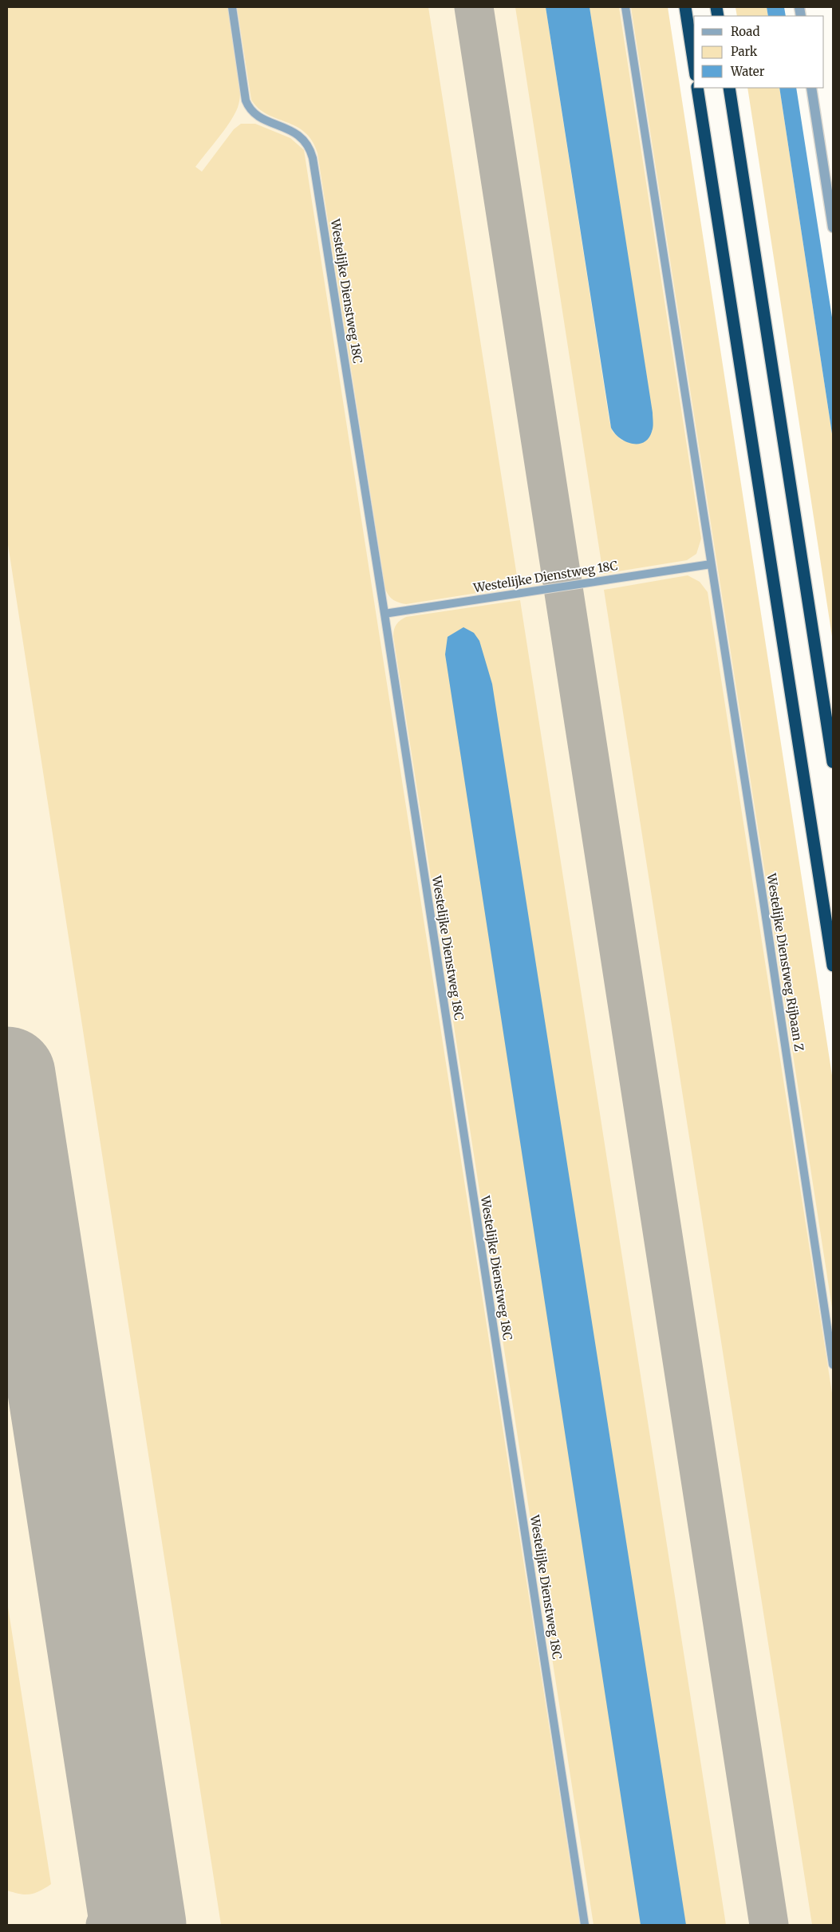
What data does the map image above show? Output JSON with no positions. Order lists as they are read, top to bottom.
{
  "streets": {
    "lane": ["Westelijke Dienstweg 18C", "Westelijke Dienstweg Rijbaan Z"]
  },
  "crossings": [
    ["Westelijke Dienstweg 18C", "Westelijke Dienstweg Rijbaan Z"]
  ],
  "legend": ["Road", "Park", "Water"]
}
